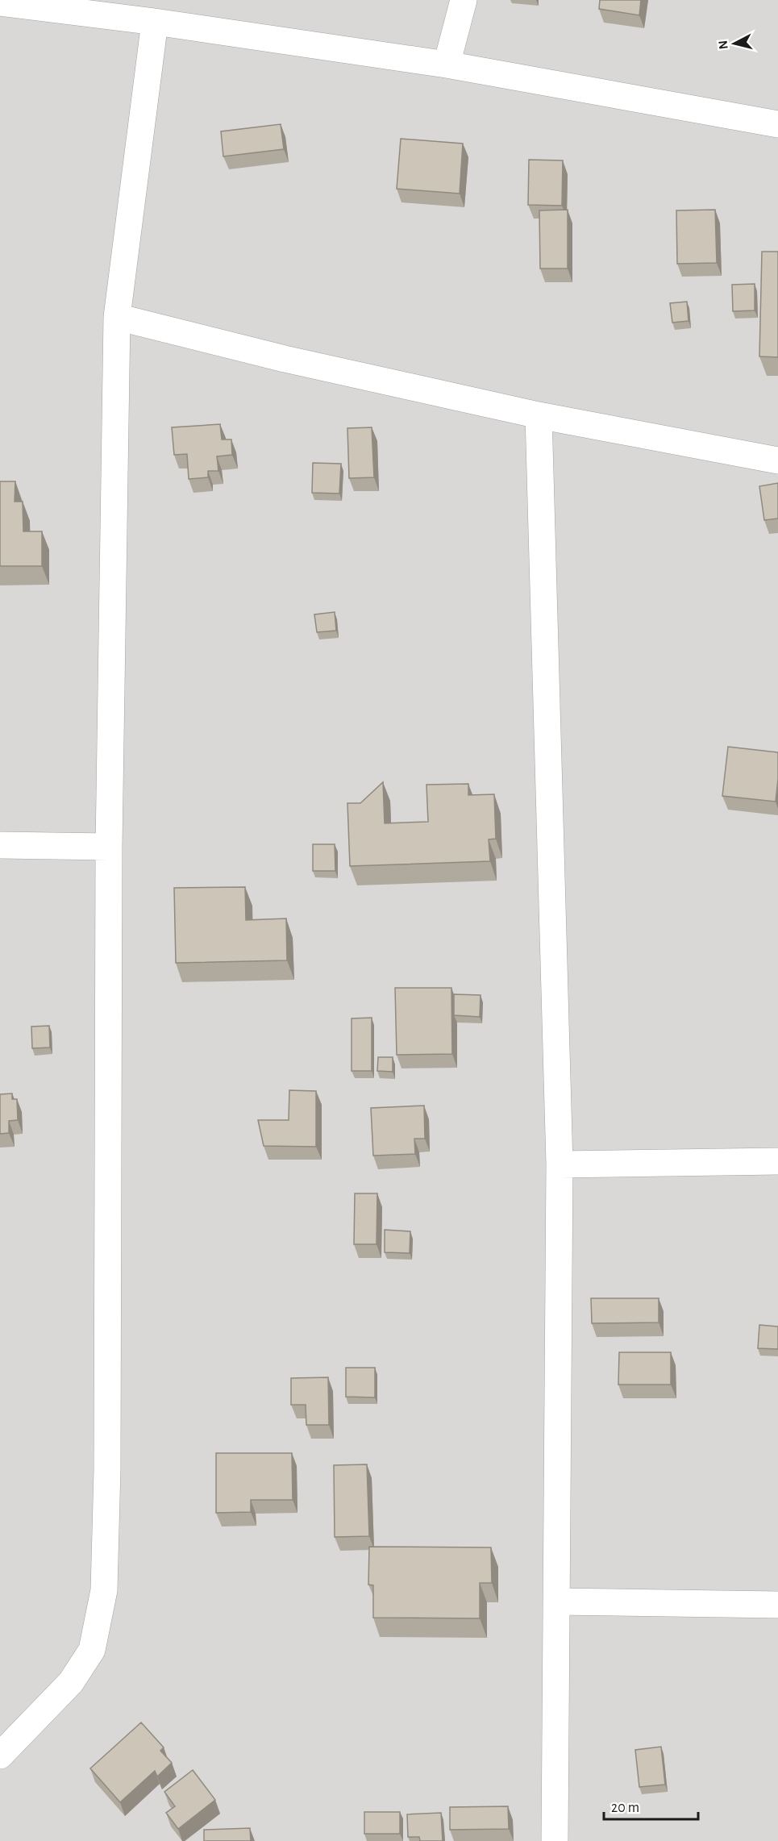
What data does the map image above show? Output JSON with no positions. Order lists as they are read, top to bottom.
{
  "scale_bar": "20 m",
  "north": "left"
}
